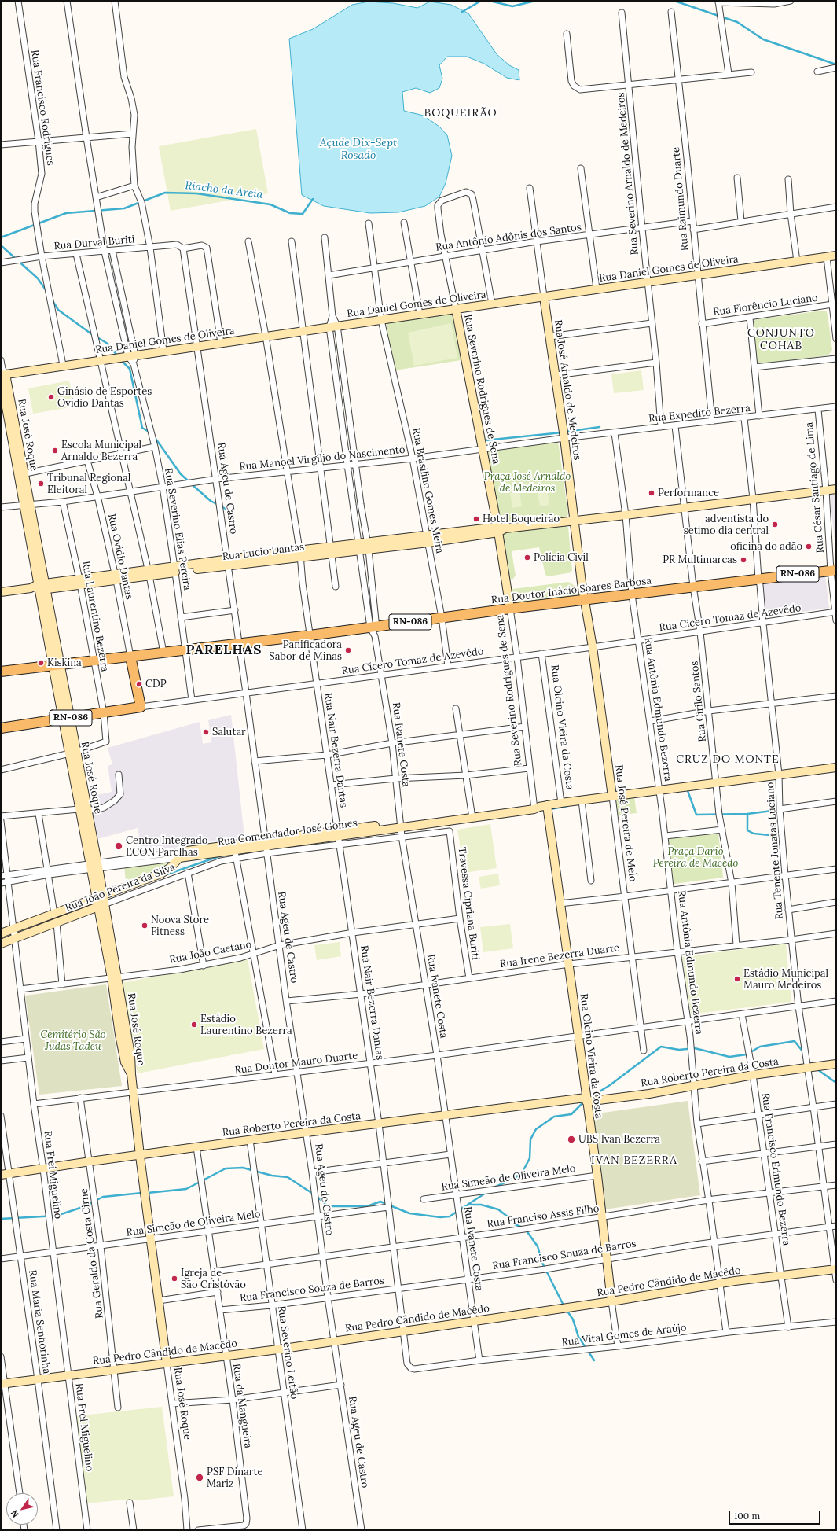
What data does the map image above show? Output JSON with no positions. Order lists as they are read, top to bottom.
{
  "streets": {
    "main road": ["RN-086", "Rua Doutor Inácio Soares Barbosa"],
    "street": [
      "Rua Francisco Rodrigues",
      "Rua Severino Arnaldo de Medeiros",
      "Rua Raimundo Duarte",
      "Rua Antônio Adônis dos Santos",
      "Rua Durval Buriti",
      "Rua Daniel Gomes de Oliveira",
      "Rua Florêncio Luciano",
      "Rua Severino Rodrigues de Sena",
      "Rua José Arnaldo de Medeiros",
      "Rua Expedito Bezerra",
      "Rua José Roque",
      "Rua Manoel Virgílio do Nascimento",
      "Rua César Santiago de Lima",
      "Rua Ageu de Castro",
      "Rua Brasilino Gomes Meira",
      "Rua Severino Elias Pereira",
      "Rua Lucio Dantas",
      "Rua Ovídio Dantas",
      "Rua Laurentino Bezerra",
      "Rua Cícero Tomaz de Azevêdo",
      "Rua Cirilo Santos",
      "Rua Antônia Edmundo Bezerra",
      "Rua Olcino Vieira da Costa",
      "Rua Ivanete Costa",
      "Rua Nair Bezerra Dantas",
      "Rua José Pereira de Melo",
      "Rua Comendador José Gomes",
      "Rua Tenente Jonatas Luciano",
      "Rua João Pereira da Silva",
      "Travessa Cipriana Buriti",
      "Rua João Caetano",
      "Rua Irene Bezerra Duarte",
      "Rua Doutor Mauro Duarte",
      "Rua Roberto Pereira da Costa",
      "Rua Francisco Edmundo Bezerra",
      "Rua Frei Miguelino",
      "Rua Simeão de Oliveira Melo",
      "Rua Franciso Assis Filho",
      "Rua Geraldo da Costa Cirne",
      "Rua Francisco Souza de Barros",
      "Rua Pedro Cândido de Macêdo",
      "Rua Maria Senhorinha",
      "Rua Vital Gomes de Araújo",
      "Rua Severino Leitão",
      "Rua da Mangueira"
    ]
  },
  "crossings": [
    ["Rua Francisco Rodrigues", "Rua Durval Buriti"],
    ["Rua Francisco Rodrigues", "Rua Daniel Gomes de Oliveira"],
    ["Rua Severino Arnaldo de Medeiros", "Rua Antônio Adônis dos Santos"],
    ["Rua Severino Arnaldo de Medeiros", "Rua Daniel Gomes de Oliveira"],
    ["Rua Severino Arnaldo de Medeiros", "Rua Expedito Bezerra"],
    ["Rua Raimundo Duarte", "Rua Antônio Adônis dos Santos"],
    ["Rua Raimundo Duarte", "Rua Daniel Gomes de Oliveira"],
    ["Rua Raimundo Duarte", "Rua Florêncio Luciano"],
    ["Rua Raimundo Duarte", "Rua Expedito Bezerra"],
    ["Rua Antônio Adônis dos Santos", "Rua Brasilino Gomes Meira"],
    ["Rua Durval Buriti", "Rua Daniel Gomes de Oliveira"],
    ["Rua Durval Buriti", "Rua Ageu de Castro"],
    ["Rua Daniel Gomes de Oliveira", "Rua Severino Rodrigues de Sena"],
    ["Rua Daniel Gomes de Oliveira", "Rua José Arnaldo de Medeiros"],
    ["Rua Daniel Gomes de Oliveira", "Rua José Roque"],
    ["Rua Daniel Gomes de Oliveira", "Rua Ageu de Castro"],
    ["Rua Daniel Gomes de Oliveira", "Rua Brasilino Gomes Meira"],
    ["Rua Daniel Gomes de Oliveira", "Rua Severino Elias Pereira"],
    ["Rua Daniel Gomes de Oliveira", "Rua Nair Bezerra Dantas"],
    ["Rua Severino Rodrigues de Sena", "Rua Manoel Virgílio do Nascimento"],
    ["Rua Severino Rodrigues de Sena", "Rua Lucio Dantas"],
    ["Rua Severino Rodrigues de Sena", "Rua Doutor Inácio Soares Barbosa"],
    ["Rua Severino Rodrigues de Sena", "Rua Cícero Tomaz de Azevêdo"],
    ["Rua Severino Rodrigues de Sena", "Rua Olcino Vieira da Costa"],
    ["Rua Severino Rodrigues de Sena", "Rua Comendador José Gomes"],
    ["Rua José Arnaldo de Medeiros", "Rua Expedito Bezerra"],
    ["Rua José Arnaldo de Medeiros", "Rua Manoel Virgílio do Nascimento"],
    ["Rua José Arnaldo de Medeiros", "Rua Lucio Dantas"],
    ["Rua José Arnaldo de Medeiros", "Rua Doutor Inácio Soares Barbosa"],
    ["Rua José Arnaldo de Medeiros", "Rua José Pereira de Melo"],
    ["Rua Expedito Bezerra", "Rua Manoel Virgílio do Nascimento"],
    ["Rua Expedito Bezerra", "Rua César Santiago de Lima"],
    ["Rua Expedito Bezerra", "Rua Cirilo Santos"],
    ["Rua Expedito Bezerra", "Rua Antônia Edmundo Bezerra"],
    ["Rua Expedito Bezerra", "Rua Tenente Jonatas Luciano"],
    ["Rua José Roque", "Rua Manoel Virgílio do Nascimento"],
    ["Rua José Roque", "Rua Lucio Dantas"],
    ["Rua José Roque", "RN-086"],
    ["Rua José Roque", "Rua Laurentino Bezerra"],
    ["Rua José Roque", "Rua Comendador José Gomes"],
    ["Rua José Roque", "Rua João Pereira da Silva"],
    ["Rua José Roque", "Rua João Caetano"],
    ["Rua José Roque", "Rua Doutor Mauro Duarte"],
    ["Rua José Roque", "Rua Roberto Pereira da Costa"],
    ["Rua José Roque", "Rua Simeão de Oliveira Melo"],
    ["Rua José Roque", "Rua Pedro Cândido de Macêdo"],
    ["Rua Manoel Virgílio do Nascimento", "Rua Ageu de Castro"],
    ["Rua Manoel Virgílio do Nascimento", "Rua Brasilino Gomes Meira"],
    ["Rua Manoel Virgílio do Nascimento", "Rua Severino Elias Pereira"],
    ["Rua Manoel Virgílio do Nascimento", "Rua Ovídio Dantas"],
    ["Rua Manoel Virgílio do Nascimento", "Rua Laurentino Bezerra"],
    ["Rua Manoel Virgílio do Nascimento", "Rua Nair Bezerra Dantas"],
    ["Rua César Santiago de Lima", "Rua Lucio Dantas"],
    ["Rua César Santiago de Lima", "Rua Doutor Inácio Soares Barbosa"],
    ["Rua César Santiago de Lima", "Rua Cícero Tomaz de Azevêdo"],
    ["Rua Ageu de Castro", "Rua Lucio Dantas"],
    ["Rua Ageu de Castro", "RN-086"],
    ["Rua Ageu de Castro", "Rua Cícero Tomaz de Azevêdo"],
    ["Rua Ageu de Castro", "Rua Comendador José Gomes"],
    ["Rua Ageu de Castro", "Rua João Pereira da Silva"],
    ["Rua Ageu de Castro", "Rua João Caetano"],
    ["Rua Ageu de Castro", "Rua Irene Bezerra Duarte"],
    ["Rua Ageu de Castro", "Rua Doutor Mauro Duarte"],
    ["Rua Ageu de Castro", "Rua Roberto Pereira da Costa"],
    ["Rua Ageu de Castro", "Rua Simeão de Oliveira Melo"],
    ["Rua Ageu de Castro", "Rua Franciso Assis Filho"],
    ["Rua Ageu de Castro", "Rua Francisco Souza de Barros"],
    ["Rua Ageu de Castro", "Rua Pedro Cândido de Macêdo"],
    ["Rua Brasilino Gomes Meira", "Rua Lucio Dantas"],
    ["Rua Brasilino Gomes Meira", "Rua Doutor Inácio Soares Barbosa"],
    ["Rua Brasilino Gomes Meira", "Rua Cícero Tomaz de Azevêdo"],
    ["Rua Severino Elias Pereira", "Rua Lucio Dantas"],
    ["Rua Severino Elias Pereira", "RN-086"],
    ["Rua Severino Elias Pereira", "Rua Cícero Tomaz de Azevêdo"],
    ["Rua Lucio Dantas", "Rua Ovídio Dantas"],
    ["Rua Lucio Dantas", "Rua Laurentino Bezerra"],
    ["Rua Lucio Dantas", "Rua Cirilo Santos"],
    ["Rua Lucio Dantas", "Rua Antônia Edmundo Bezerra"],
    ["Rua Lucio Dantas", "Rua Nair Bezerra Dantas"],
    ["Rua Lucio Dantas", "Rua Tenente Jonatas Luciano"],
    ["Rua Ovídio Dantas", "RN-086"],
    ["RN-086", "Rua Doutor Inácio Soares Barbosa"],
    ["RN-086", "Rua Laurentino Bezerra"],
    ["RN-086", "Rua Cícero Tomaz de Azevêdo"],
    ["RN-086", "Rua Nair Bezerra Dantas"],
    ["Rua Doutor Inácio Soares Barbosa", "Rua Cirilo Santos"],
    ["Rua Doutor Inácio Soares Barbosa", "Rua Antônia Edmundo Bezerra"],
    ["Rua Doutor Inácio Soares Barbosa", "Rua Ivanete Costa"],
    ["Rua Doutor Inácio Soares Barbosa", "Rua Nair Bezerra Dantas"],
    ["Rua Doutor Inácio Soares Barbosa", "Rua José Pereira de Melo"],
    ["Rua Doutor Inácio Soares Barbosa", "Rua Tenente Jonatas Luciano"],
    ["Rua Cícero Tomaz de Azevêdo", "Rua Cirilo Santos"],
    ["Rua Cícero Tomaz de Azevêdo", "Rua Antônia Edmundo Bezerra"],
    ["Rua Cícero Tomaz de Azevêdo", "Rua Olcino Vieira da Costa"],
    ["Rua Cícero Tomaz de Azevêdo", "Rua Ivanete Costa"],
    ["Rua Cícero Tomaz de Azevêdo", "Rua Nair Bezerra Dantas"],
    ["Rua Cícero Tomaz de Azevêdo", "Rua José Pereira de Melo"],
    ["Rua Cícero Tomaz de Azevêdo", "Rua Tenente Jonatas Luciano"],
    ["Rua Cirilo Santos", "Rua Comendador José Gomes"],
    ["Rua Cirilo Santos", "Rua Irene Bezerra Duarte"],
    ["Rua Antônia Edmundo Bezerra", "Rua Comendador José Gomes"],
    ["Rua Antônia Edmundo Bezerra", "Rua Irene Bezerra Duarte"],
    ["Rua Antônia Edmundo Bezerra", "Rua Doutor Mauro Duarte"],
    ["Rua Antônia Edmundo Bezerra", "Rua Roberto Pereira da Costa"],
    ["Rua Antônia Edmundo Bezerra", "Rua Franciso Assis Filho"],
    ["Rua Antônia Edmundo Bezerra", "Rua Francisco Souza de Barros"],
    ["Rua Antônia Edmundo Bezerra", "Rua Pedro Cândido de Macêdo"],
    ["Rua Antônia Edmundo Bezerra", "Rua Vital Gomes de Araújo"],
    ["Rua Olcino Vieira da Costa", "Rua Comendador José Gomes"],
    ["Rua Olcino Vieira da Costa", "Rua Irene Bezerra Duarte"],
    ["Rua Olcino Vieira da Costa", "Rua Doutor Mauro Duarte"],
    ["Rua Olcino Vieira da Costa", "Rua Roberto Pereira da Costa"],
    ["Rua Olcino Vieira da Costa", "Rua Simeão de Oliveira Melo"],
    ["Rua Olcino Vieira da Costa", "Rua Franciso Assis Filho"],
    ["Rua Olcino Vieira da Costa", "Rua Francisco Souza de Barros"],
    ["Rua Olcino Vieira da Costa", "Rua Pedro Cândido de Macêdo"],
    ["Rua Olcino Vieira da Costa", "Rua Vital Gomes de Araújo"],
    ["Rua Ivanete Costa", "Rua Comendador José Gomes"],
    ["Rua Ivanete Costa", "Travessa Cipriana Buriti"],
    ["Rua Ivanete Costa", "Rua João Caetano"],
    ["Rua Ivanete Costa", "Rua Irene Bezerra Duarte"],
    ["Rua Ivanete Costa", "Rua Doutor Mauro Duarte"],
    ["Rua Ivanete Costa", "Rua Roberto Pereira da Costa"],
    ["Rua Ivanete Costa", "Rua Simeão de Oliveira Melo"],
    ["Rua Ivanete Costa", "Rua Franciso Assis Filho"],
    ["Rua Ivanete Costa", "Rua Francisco Souza de Barros"],
    ["Rua Ivanete Costa", "Rua Pedro Cândido de Macêdo"],
    ["Rua Ivanete Costa", "Rua Vital Gomes de Araújo"],
    ["Rua Nair Bezerra Dantas", "Rua Comendador José Gomes"],
    ["Rua Nair Bezerra Dantas", "Rua João Caetano"],
    ["Rua Nair Bezerra Dantas", "Rua Irene Bezerra Duarte"],
    ["Rua Nair Bezerra Dantas", "Rua Doutor Mauro Duarte"],
    ["Rua Nair Bezerra Dantas", "Rua Roberto Pereira da Costa"],
    ["Rua Nair Bezerra Dantas", "Rua Simeão de Oliveira Melo"],
    ["Rua Nair Bezerra Dantas", "Rua Franciso Assis Filho"],
    ["Rua Nair Bezerra Dantas", "Rua Francisco Souza de Barros"],
    ["Rua Nair Bezerra Dantas", "Rua Pedro Cândido de Macêdo"],
    ["Rua Nair Bezerra Dantas", "Rua Vital Gomes de Araújo"],
    ["Rua José Pereira de Melo", "Rua Comendador José Gomes"],
    ["Rua José Pereira de Melo", "Rua Irene Bezerra Duarte"],
    ["Rua José Pereira de Melo", "Rua Doutor Mauro Duarte"],
    ["Rua Comendador José Gomes", "Rua Tenente Jonatas Luciano"],
    ["Rua Comendador José Gomes", "Rua João Pereira da Silva"],
    ["Rua Comendador José Gomes", "Rua Frei Miguelino"],
    ["Rua Tenente Jonatas Luciano", "Rua Irene Bezerra Duarte"],
    ["Rua Tenente Jonatas Luciano", "Rua Doutor Mauro Duarte"],
    ["Rua Tenente Jonatas Luciano", "Rua Roberto Pereira da Costa"],
    ["Rua Tenente Jonatas Luciano", "Rua Franciso Assis Filho"],
    ["Rua Tenente Jonatas Luciano", "Rua Francisco Souza de Barros"],
    ["Rua Tenente Jonatas Luciano", "Rua Pedro Cândido de Macêdo"],
    ["Rua João Pereira da Silva", "Rua Frei Miguelino"],
    ["Travessa Cipriana Buriti", "Rua João Caetano"],
    ["Travessa Cipriana Buriti", "Rua Irene Bezerra Duarte"],
    ["Rua João Caetano", "Rua Frei Miguelino"],
    ["Rua Doutor Mauro Duarte", "Rua Francisco Edmundo Bezerra"],
    ["Rua Doutor Mauro Duarte", "Rua Frei Miguelino"],
    ["Rua Doutor Mauro Duarte", "Rua Geraldo da Costa Cirne"],
    ["Rua Roberto Pereira da Costa", "Rua Francisco Edmundo Bezerra"],
    ["Rua Roberto Pereira da Costa", "Rua Frei Miguelino"],
    ["Rua Roberto Pereira da Costa", "Rua Geraldo da Costa Cirne"],
    ["Rua Roberto Pereira da Costa", "Rua Maria Senhorinha"],
    ["Rua Roberto Pereira da Costa", "Rua Severino Leitão"],
    ["Rua Roberto Pereira da Costa", "Rua da Mangueira"],
    ["Rua Francisco Edmundo Bezerra", "Rua Franciso Assis Filho"],
    ["Rua Francisco Edmundo Bezerra", "Rua Francisco Souza de Barros"],
    ["Rua Francisco Edmundo Bezerra", "Rua Pedro Cândido de Macêdo"],
    ["Rua Francisco Edmundo Bezerra", "Rua Vital Gomes de Araújo"],
    ["Rua Frei Miguelino", "Rua Simeão de Oliveira Melo"],
    ["Rua Frei Miguelino", "Rua Pedro Cândido de Macêdo"],
    ["Rua Simeão de Oliveira Melo", "Rua Geraldo da Costa Cirne"],
    ["Rua Simeão de Oliveira Melo", "Rua Maria Senhorinha"],
    ["Rua Simeão de Oliveira Melo", "Rua Severino Leitão"],
    ["Rua Simeão de Oliveira Melo", "Rua da Mangueira"],
    ["Rua Franciso Assis Filho", "Rua Severino Leitão"],
    ["Rua Franciso Assis Filho", "Rua da Mangueira"],
    ["Rua Geraldo da Costa Cirne", "Rua Pedro Cândido de Macêdo"],
    ["Rua Francisco Souza de Barros", "Rua Severino Leitão"],
    ["Rua Francisco Souza de Barros", "Rua da Mangueira"],
    ["Rua Pedro Cândido de Macêdo", "Rua Maria Senhorinha"],
    ["Rua Pedro Cândido de Macêdo", "Rua Severino Leitão"],
    ["Rua Pedro Cândido de Macêdo", "Rua da Mangueira"]
  ],
  "districts": [
    "BOQUEIRÃO",
    "CONJUNTO COHAB",
    "PARELHAS",
    "CRUZ DO MONTE",
    "IVAN BEZERRA"
  ],
  "water": ["Açude Dix-Sept Rosado", "Riacho da Areia"],
  "parks": ["Praça José Arnaldo de Medeiros", "Praça Dario Pereira de Macedo", "Cemitério São Judas Tadeu"],
  "places": [
    "Ginásio de Esportes Ovídio Dantas",
    "Escola Municipal Arnaldo Bezerra",
    "Tribunal Regional Eleitoral",
    "Performance",
    "Hotel Boqueirão",
    "adventista do setimo dia central",
    "oficina do adão",
    "Polícia Civil",
    "PR Multimarcas",
    "Panificadora Sabor de Minas",
    "Kiskina",
    "CDP",
    "Salutar",
    "Centro Integrado ECON Parelhas",
    "Noova Store Fitness",
    "Estádio Municipal Mauro Medeiros",
    "Estádio Laurentino Bezerra",
    "UBS Ivan Bezerra",
    "Igreja de São Cristóvão",
    "PSF Dinarte Mariz"
  ],
  "scale_bar": "100 m",
  "north": "bottom left"
}
